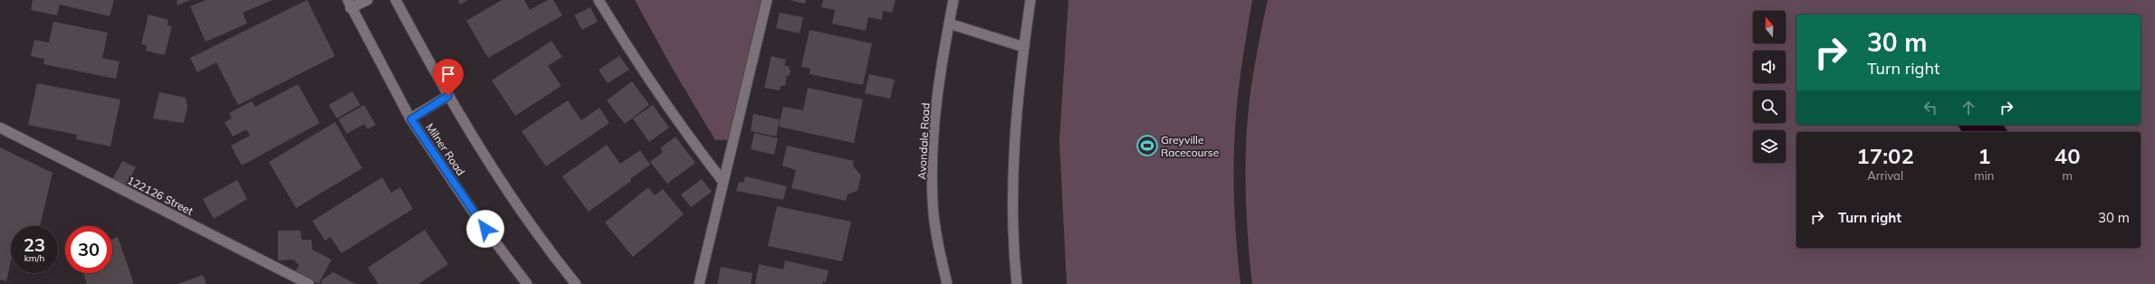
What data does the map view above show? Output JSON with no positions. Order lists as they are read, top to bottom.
{
  "streets": {
    "street": ["Avondale Road", "Milner Road", "122126 Street"]
  },
  "places": {
    "sports": ["Greyville Racecourse"]
  },
  "north": "top",
  "page": {
    "turn": ["30 m", "Turn right"],
    "eta": [
      "17:02",
      "Arrival",
      "1",
      "min",
      "40",
      "m"
    ],
    "list": [
      {
        "name": "Turn right",
        "value": "30 m"
      }
    ],
    "speed": "23 km/h",
    "limit": "30"
  }
}
